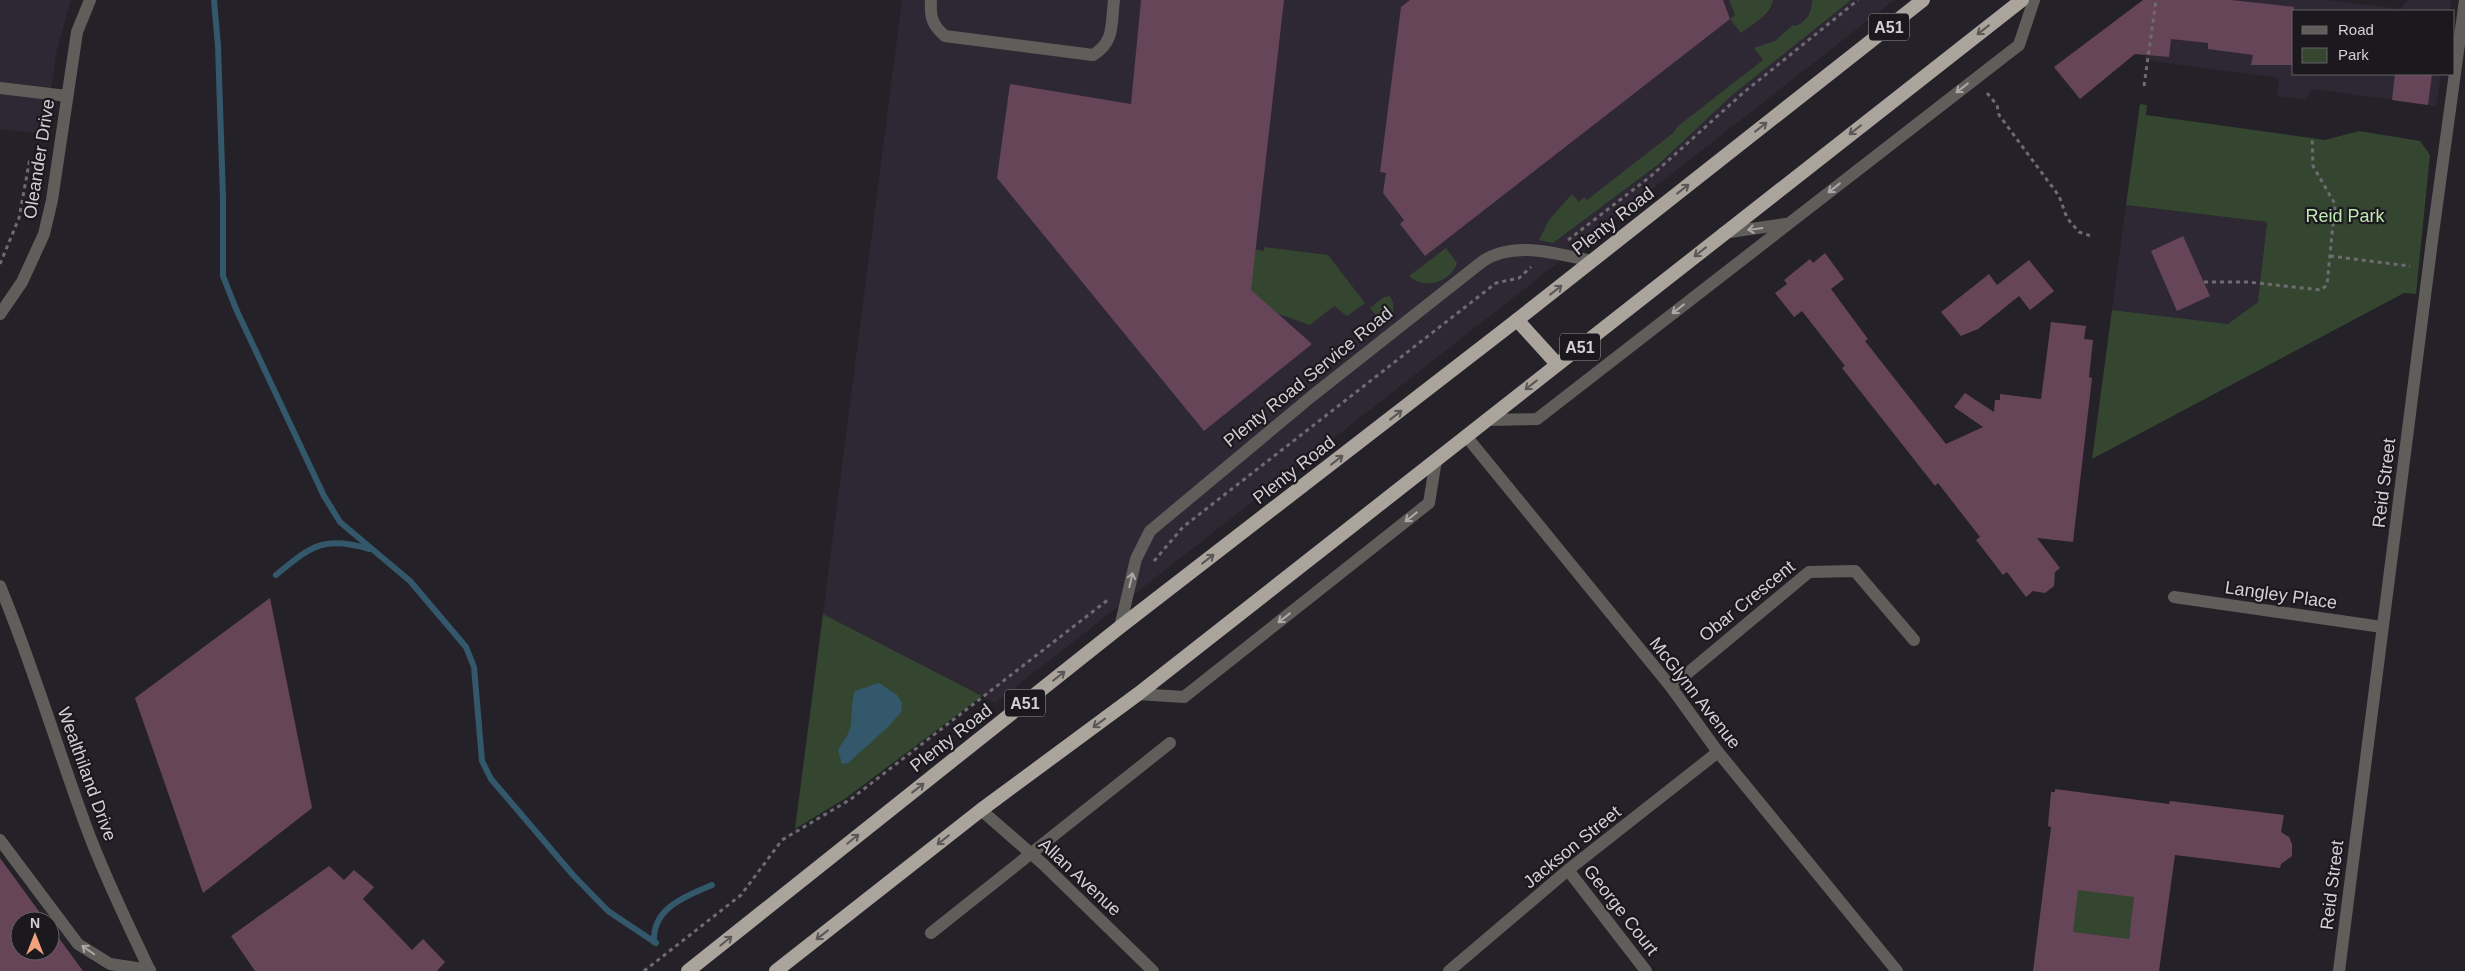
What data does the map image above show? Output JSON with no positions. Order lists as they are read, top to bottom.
{
  "streets": {
    "highway": ["A51", "Plenty Road"],
    "street": [
      "Oleander Drive",
      "Plenty Road Service Road",
      "Reid Street",
      "Langley Place",
      "Obar Crescent",
      "McGlynn Avenue",
      "Wealthiland Drive",
      "Jackson Street",
      "Allan Avenue",
      "George Court"
    ]
  },
  "crossings": [
    ["A51", "McGlynn Avenue"],
    ["A51", "Allan Avenue"],
    ["Plenty Road", "Plenty Road Service Road"],
    ["Reid Street", "Langley Place"],
    ["Obar Crescent", "McGlynn Avenue"],
    ["McGlynn Avenue", "Jackson Street"],
    ["Jackson Street", "George Court"]
  ],
  "one_way": ["Plenty Road Service Road"],
  "parks": ["Reid Park"],
  "legend": ["Road", "Park"],
  "north": "top"
}
